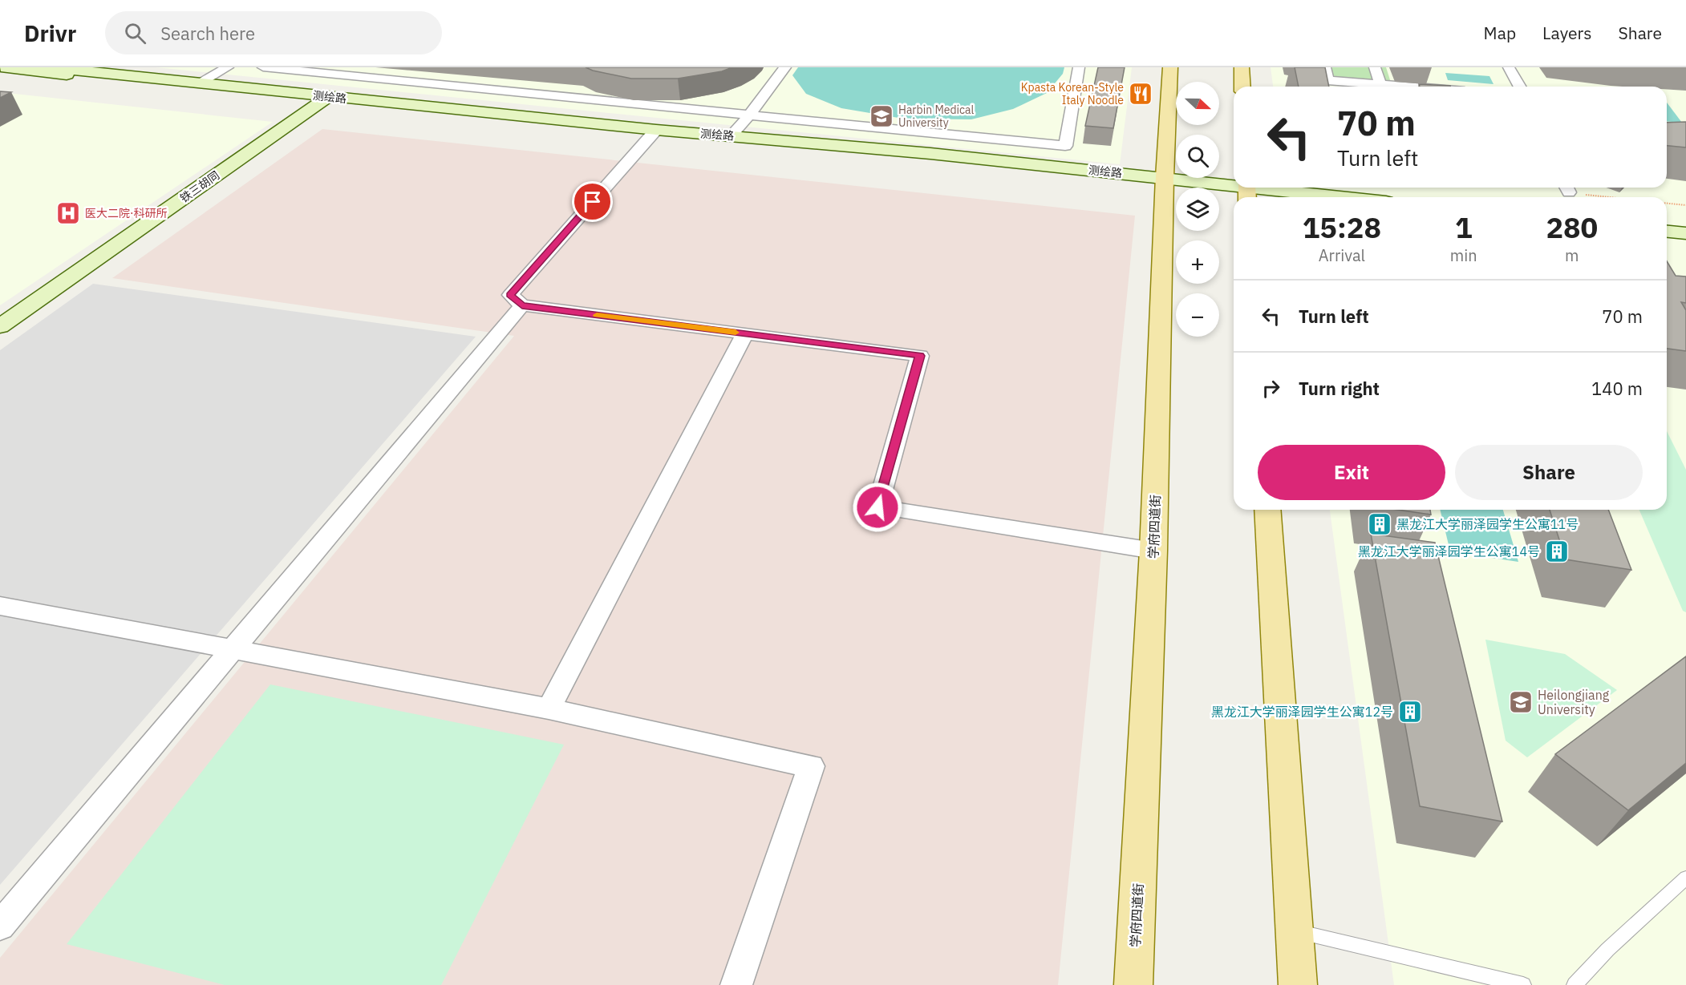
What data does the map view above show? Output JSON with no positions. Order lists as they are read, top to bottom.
{
  "streets": {
    "main road": ["测绘路", "铁三胡同", "学府四道街"]
  },
  "crossings": [
    ["测绘路", "铁三胡同"],
    ["测绘路", "学府四道街"]
  ],
  "places": {
    "restaurant": ["Kpasta Korean-Style Italy Noodle"],
    "school or university": ["Harbin Medical University", "Heilongjiang University"],
    "hospital": ["医大二院·科研所"],
    "building": ["黑龙江大学丽泽园学生公寓11号", "黑龙江大学丽泽园学生公寓14号", "黑龙江大学丽泽园学生公寓12号"]
  },
  "north": "right",
  "page": {
    "header": "Drivr",
    "search": "Search here",
    "nav": ["Map", "Layers", "Share"],
    "map_buttons": ["+", "−"],
    "turn": ["70 m", "Turn left"],
    "eta": [
      "15:28",
      "Arrival",
      "1",
      "min",
      "280",
      "m"
    ],
    "list": [
      {
        "name": "Turn left",
        "value": "70 m"
      },
      {
        "name": "Turn right",
        "value": "140 m"
      }
    ],
    "buttons": ["Exit", "Share"]
  }
}
